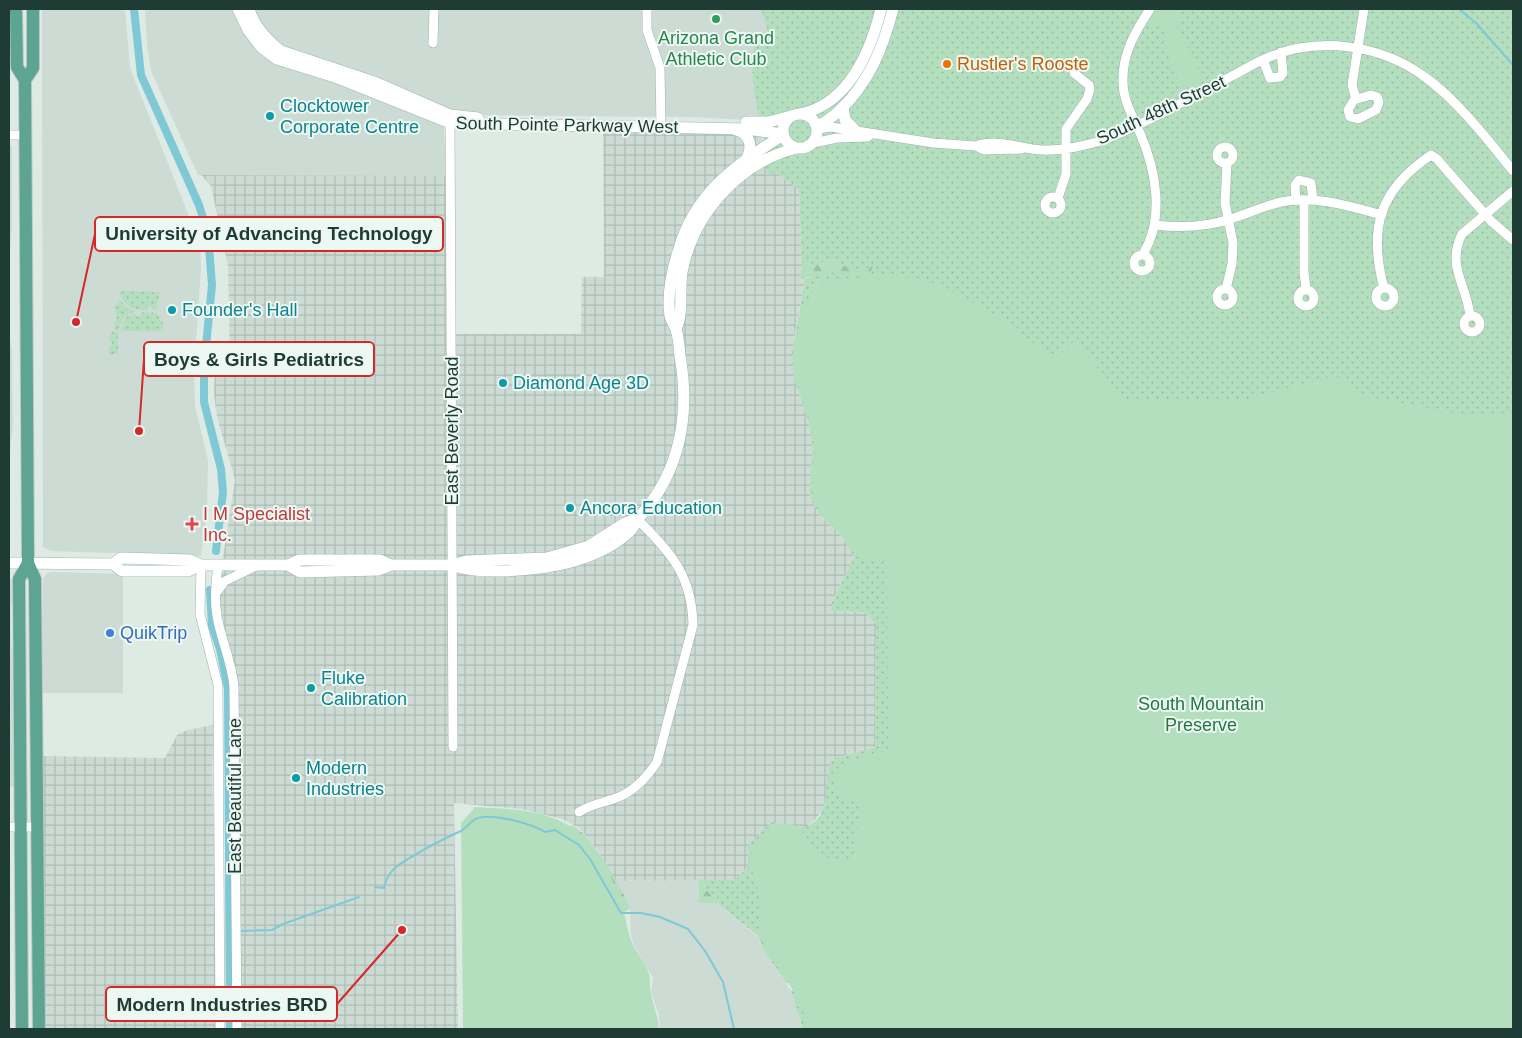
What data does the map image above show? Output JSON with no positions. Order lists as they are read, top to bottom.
{
  "streets": {
    "main road": ["South Pointe Parkway West"],
    "street": ["South 48th Street", "East Beverly Road", "East Beautiful Lane"]
  },
  "crossings": [
    ["South 48th Street", "South Pointe Parkway West"],
    ["South Pointe Parkway West", "East Beverly Road"]
  ],
  "parks": ["South Mountain Preserve"],
  "places": {
    "other": [
      "Arizona Grand Athletic Club",
      "Rustler's Rooste",
      "Clocktower Corporate Centre",
      "Founder's Hall",
      "University of Advancing Technology",
      "Diamond Age 3D",
      "Boys & Girls Pediatrics",
      "Ancora Education",
      "QuikTrip",
      "Fluke Calibration",
      "Modern Industries",
      "Modern Industries BRD"
    ],
    "health": ["I M Specialist Inc."]
  }
}
